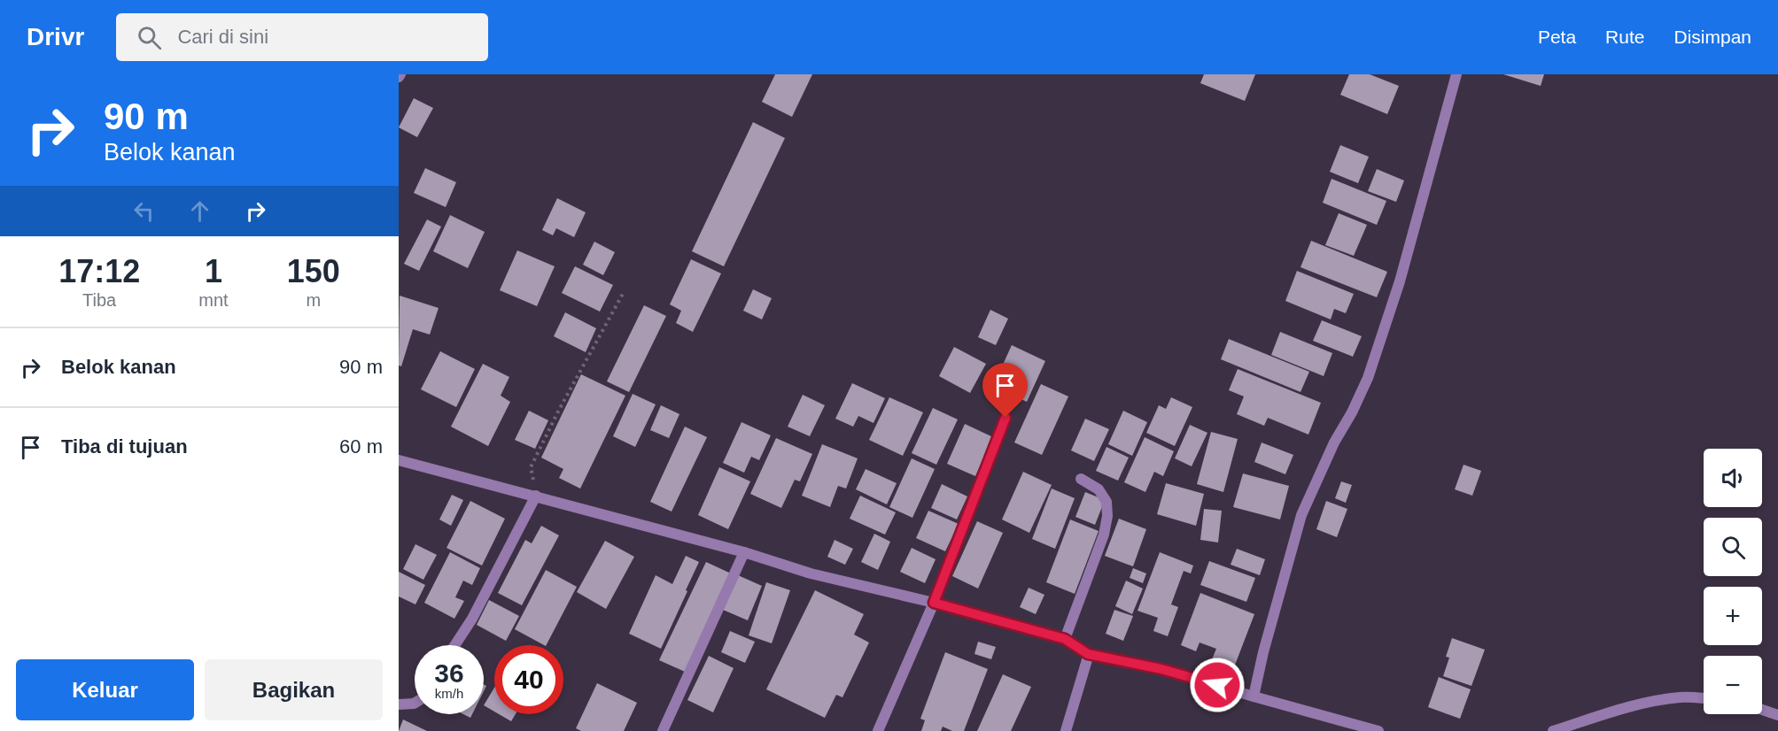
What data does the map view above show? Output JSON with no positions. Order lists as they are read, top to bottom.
{
  "page": {
    "header": "Drivr",
    "search": "Cari di sini",
    "nav": ["Peta", "Rute", "Disimpan"],
    "turn": ["90 m", "Belok kanan"],
    "eta": [
      "17:12",
      "Tiba",
      "1",
      "mnt",
      "150",
      "m"
    ],
    "list": [
      {
        "name": "Belok kanan",
        "value": "90 m"
      },
      {
        "name": "Tiba di tujuan",
        "value": "60 m"
      }
    ],
    "map_buttons": ["+", "−"],
    "speed": "36 km/h",
    "limit": "40",
    "buttons": ["Keluar", "Bagikan"]
  }
}
